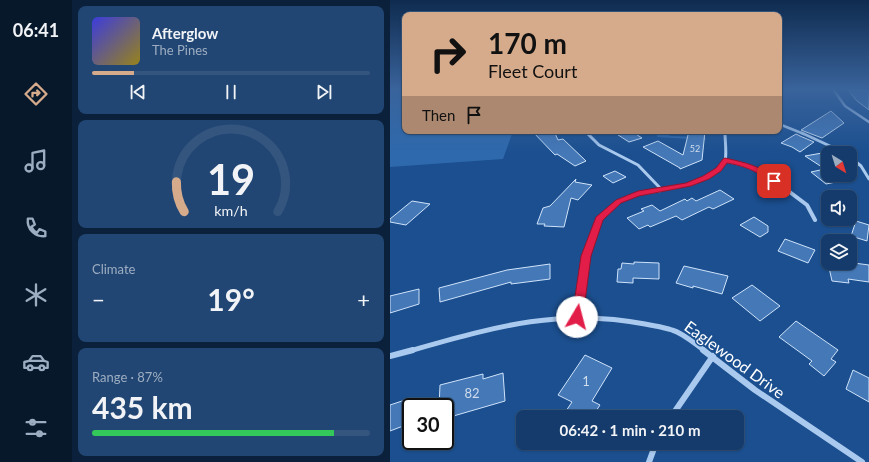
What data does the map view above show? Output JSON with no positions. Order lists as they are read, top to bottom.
{
  "streets": {
    "street": ["Eaglewood Drive"]
  },
  "house_numbers": ["52", "1", "82"],
  "north": "bottom right",
  "page": {
    "tabs": "06:41",
    "turn": ["170 m", "Fleet Court"],
    "song": ["Afterglow", "The Pines"],
    "then": "Then",
    "tile": [
      "Climate",
      ["Range · 87%", "435 km"]
    ],
    "heat": ["−", "19°", "+"],
    "limit": "30",
    "trip": "06:42 · 1 min · 210 m",
    "gauge": ["19", "km/h"]
  }
}
